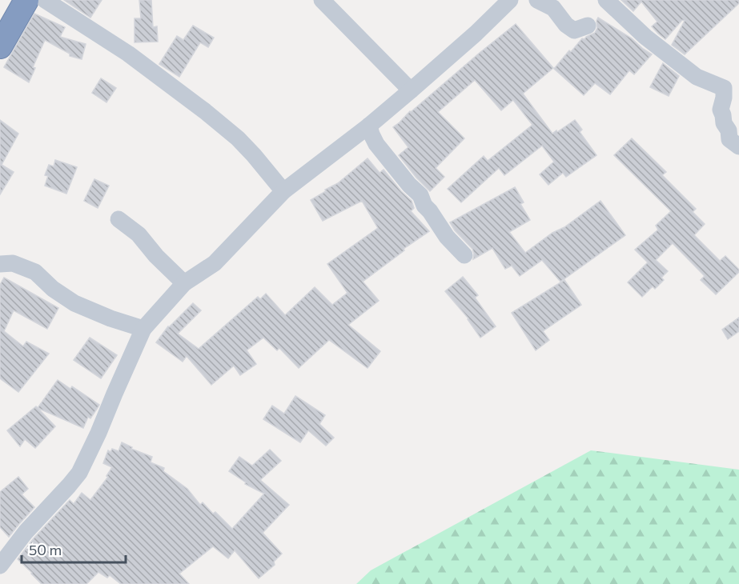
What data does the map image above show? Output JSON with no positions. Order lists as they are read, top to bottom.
{
  "scale_bar": "50 m"
}
